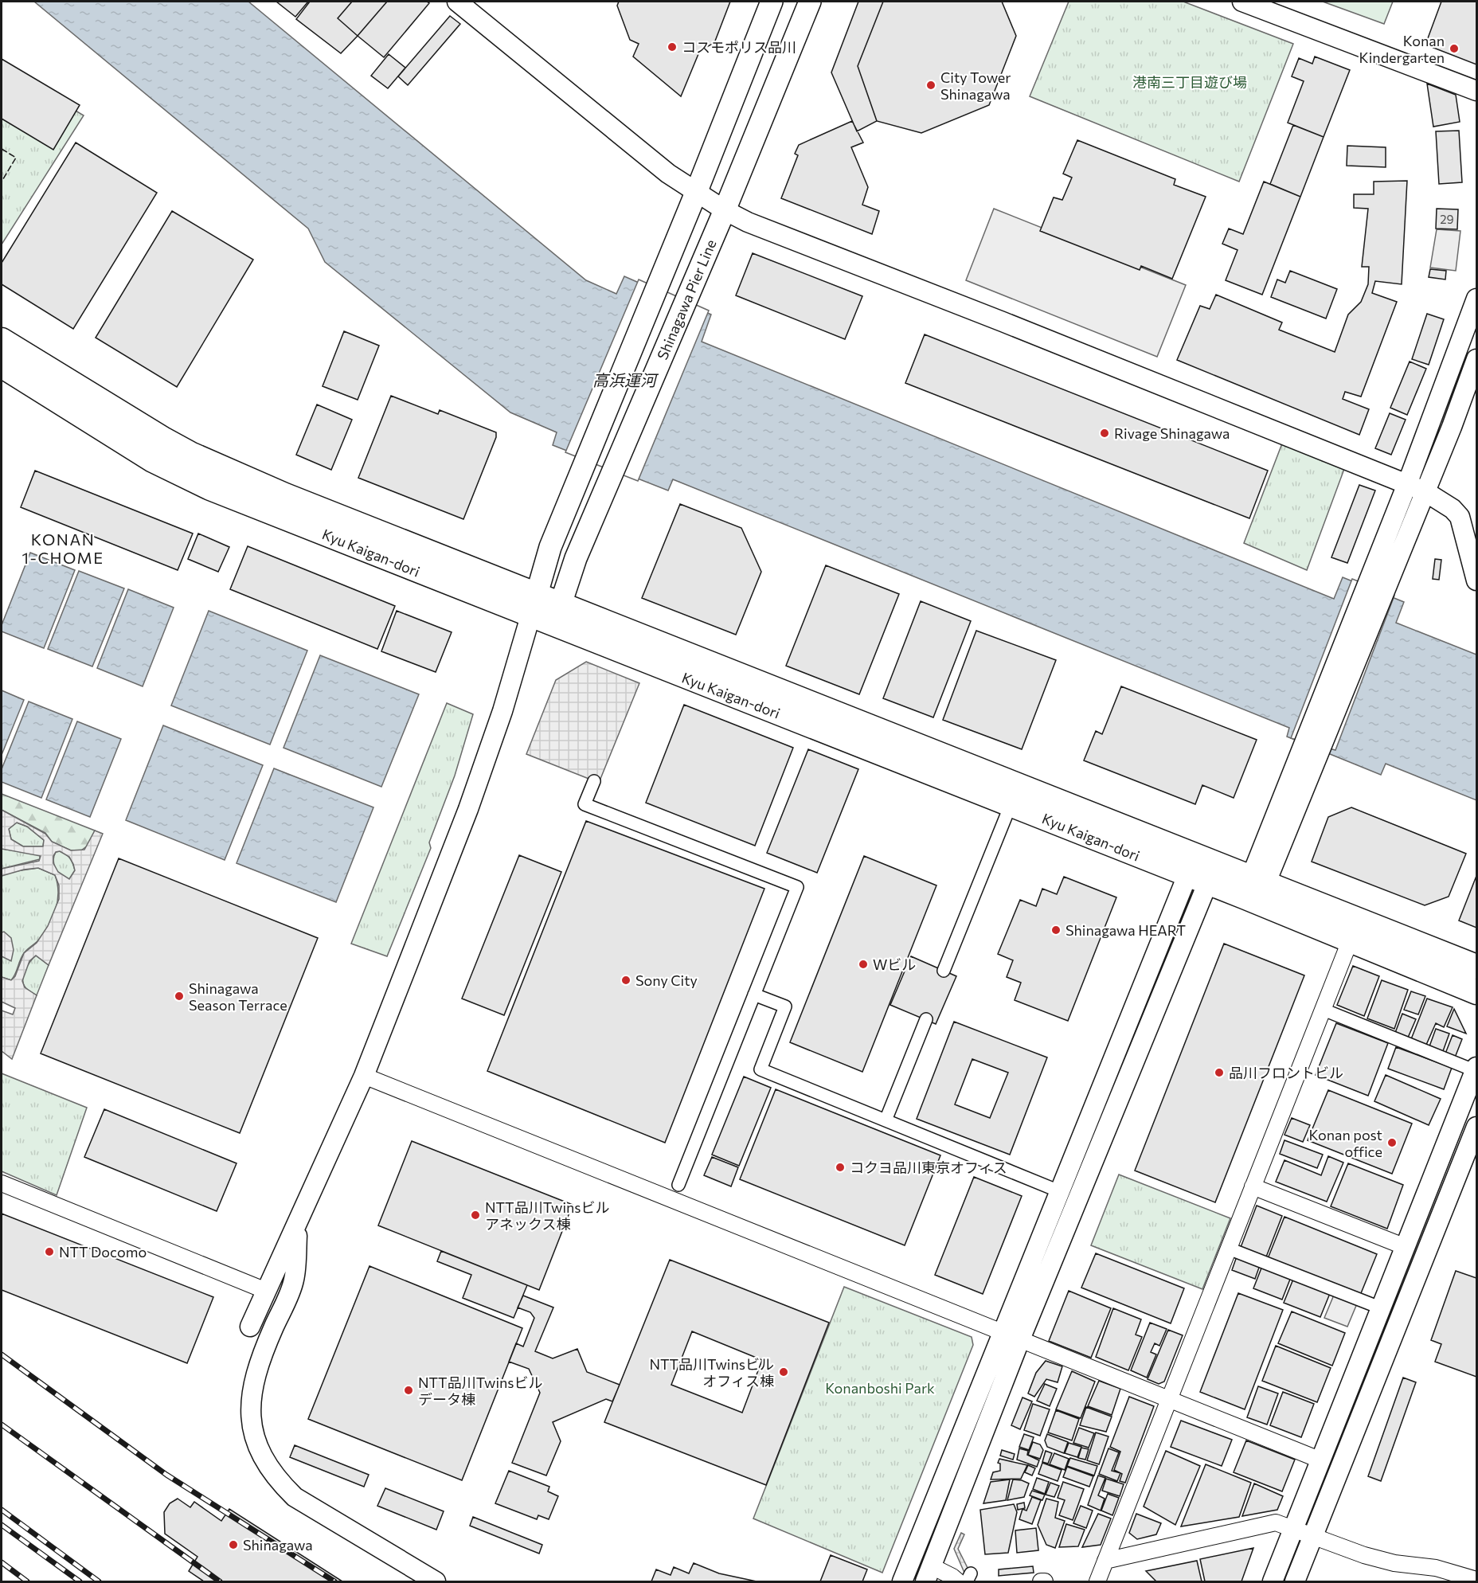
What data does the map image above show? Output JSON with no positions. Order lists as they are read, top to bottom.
{
  "streets": {
    "main road": ["Shinagawa Pier Line", "Kyu Kaigan-dori"]
  },
  "crossings": [
    ["Shinagawa Pier Line", "Kyu Kaigan-dori"]
  ],
  "districts": ["KONAN 1-CHOME"],
  "water": ["高浜運河"],
  "parks": ["港南三丁目遊び場", "Konanboshi Park"],
  "places": [
    "コスモポリス品川",
    "Konan Kindergarten",
    "City Tower Shinagawa",
    "Rivage Shinagawa",
    "Shinagawa HEART",
    "Wビル",
    "Sony City",
    "Shinagawa Season Terrace",
    "品川フロントビル",
    "Konan post office",
    "コクヨ品川東京オフィス",
    "NTT品川Twinsビル アネックス棟",
    "NTT Docomo",
    "NTT品川Twinsビル オフィス棟",
    "NTT品川Twinsビル データ棟",
    "Shinagawa"
  ],
  "house_numbers": ["29"]
}
